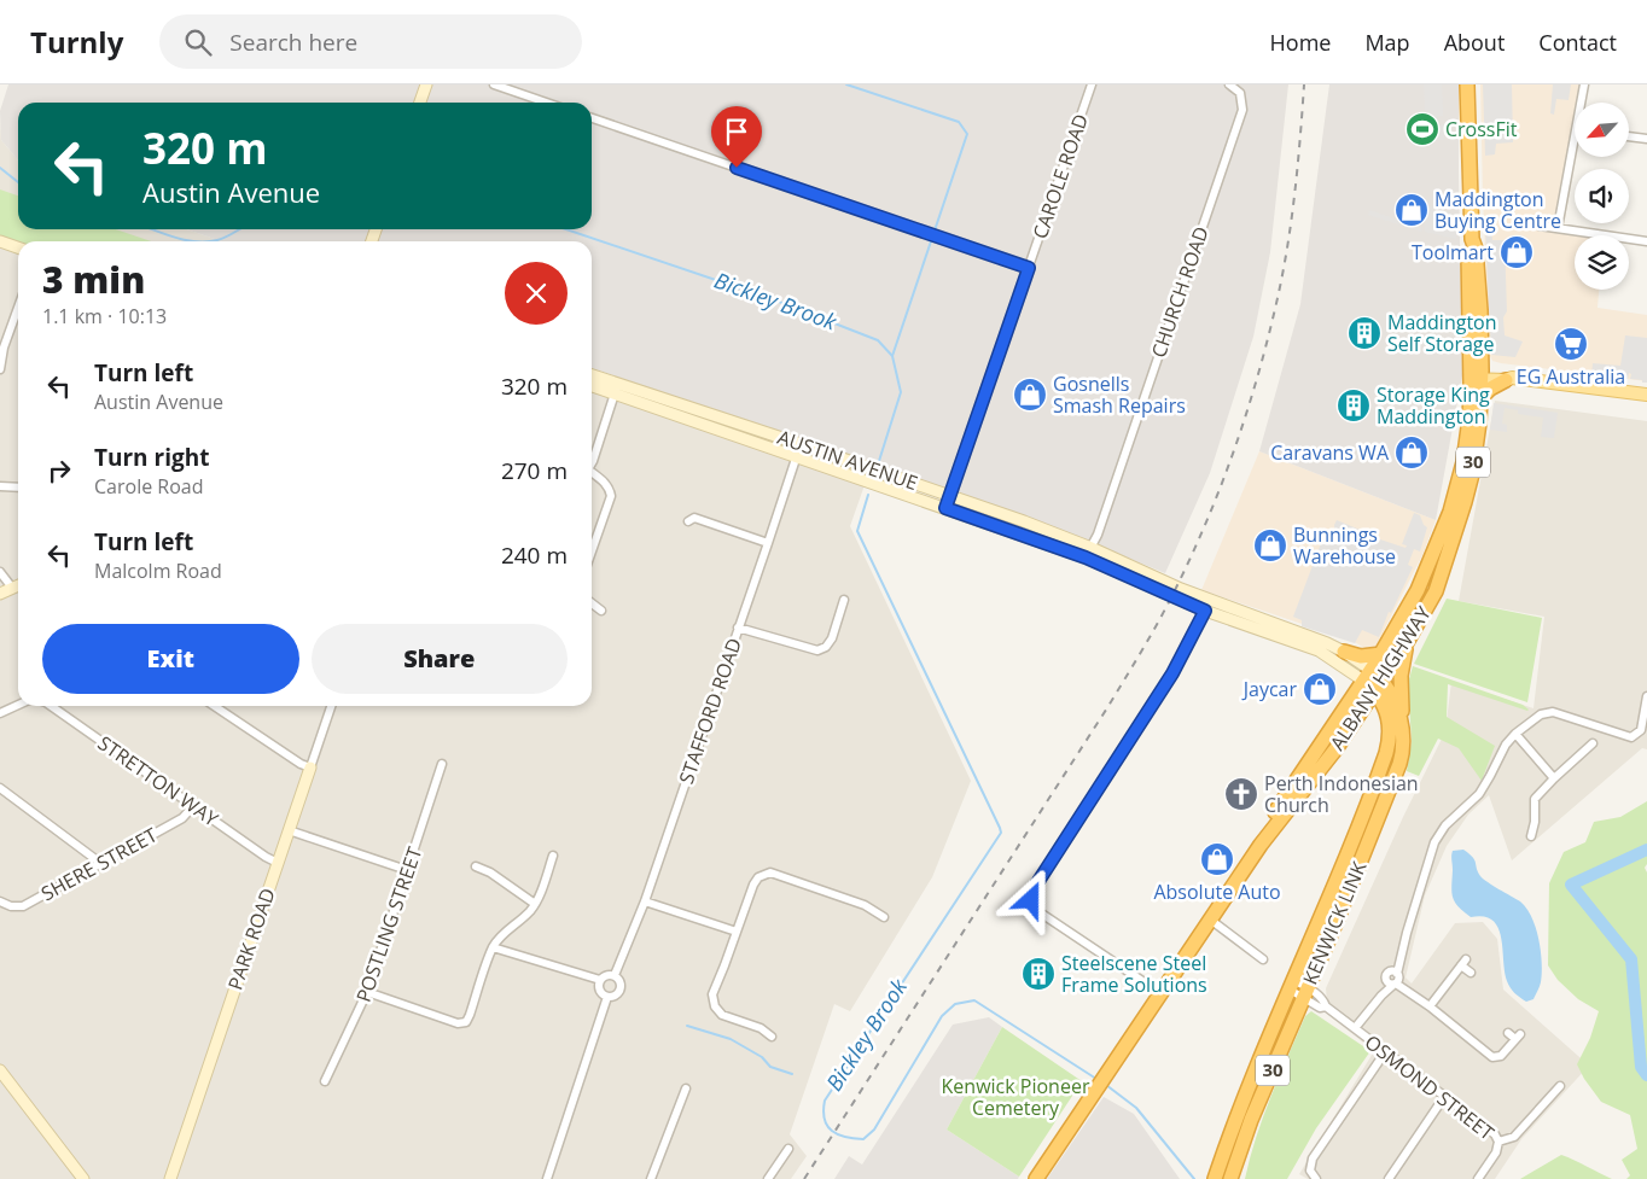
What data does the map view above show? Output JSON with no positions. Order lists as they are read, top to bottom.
{
  "streets": {
    "highway": ["30", "ALBANY HIGHWAY", "KENWICK LINK"],
    "main road": ["AUSTIN AVENUE", "PARK ROAD"],
    "street": [
      "CAROLE ROAD",
      "CHURCH ROAD",
      "STAFFORD ROAD",
      "STRETTON WAY",
      "SHERE STREET",
      "POSTLING STREET",
      "OSMOND STREET"
    ]
  },
  "crossings": [
    ["CAROLE ROAD", "AUSTIN AVENUE"],
    ["CHURCH ROAD", "AUSTIN AVENUE"],
    ["AUSTIN AVENUE", "ALBANY HIGHWAY"],
    ["AUSTIN AVENUE", "STAFFORD ROAD"],
    ["AUSTIN AVENUE", "KENWICK LINK"],
    ["30", "ALBANY HIGHWAY"],
    ["30", "KENWICK LINK"],
    ["ALBANY HIGHWAY", "KENWICK LINK"],
    ["STRETTON WAY", "SHERE STREET"],
    ["STRETTON WAY", "PARK ROAD"],
    ["KENWICK LINK", "OSMOND STREET"]
  ],
  "water": ["Bickley Brook"],
  "parks": ["Kenwick Pioneer Cemetery"],
  "places": {
    "sports": ["CrossFit"],
    "shop": [
      "Maddington Buying Centre",
      "Toolmart",
      "Gosnells Smash Repairs",
      "Caravans WA",
      "Bunnings Warehouse",
      "Jaycar",
      "Absolute Auto"
    ],
    "building": ["Maddington Self Storage", "Storage King Maddington", "Steelscene Steel Frame Solutions"],
    "supermarket": ["EG Australia"],
    "church": ["Perth Indonesian Church"]
  },
  "north": "bottom left",
  "page": {
    "header": "Turnly",
    "search": "Search here",
    "nav": [
      "Home",
      "Map",
      "About",
      "Contact"
    ],
    "turn": ["320 m", "Austin Avenue"],
    "heading": ["3 min", "1.1 km · 10:13"],
    "list": [
      {
        "name": "Turn left",
        "note": "Austin Avenue",
        "value": "320 m"
      },
      {
        "name": "Turn right",
        "note": "Carole Road",
        "value": "270 m"
      },
      {
        "name": "Turn left",
        "note": "Malcolm Road",
        "value": "240 m"
      }
    ],
    "buttons": ["Exit", "Share"]
  }
}
